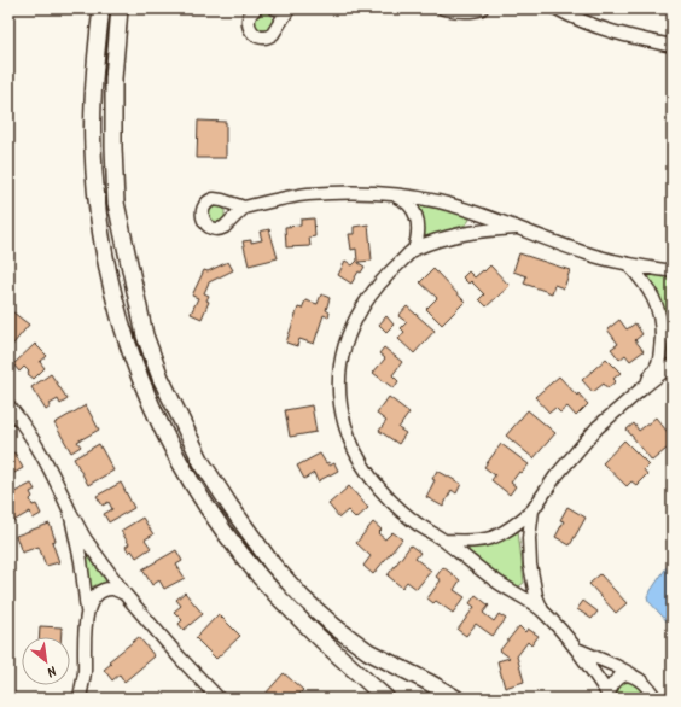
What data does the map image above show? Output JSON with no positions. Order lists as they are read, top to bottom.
{
  "north": "bottom right"
}
